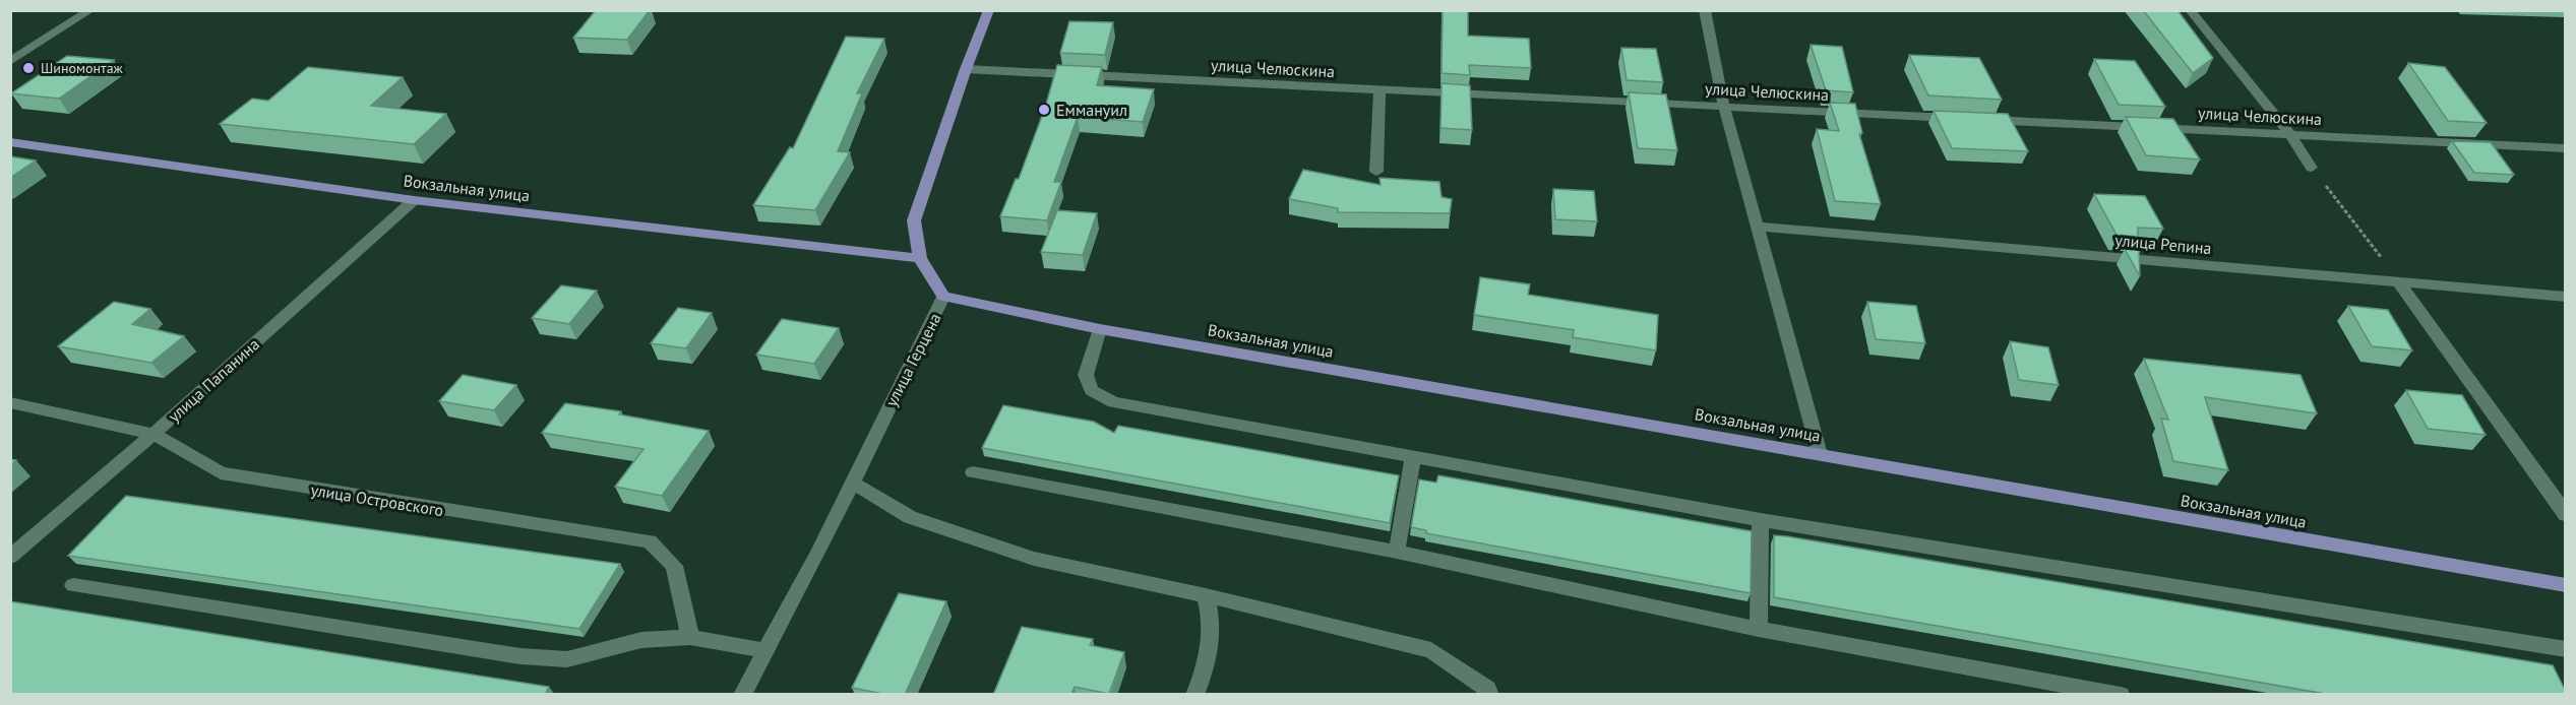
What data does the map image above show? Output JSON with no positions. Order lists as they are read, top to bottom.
{
  "streets": {
    "main road": ["Вокзальная улица", "улица Герцена"],
    "street": [
      "улица Челюскина",
      "улица Репина",
      "улица Папанина",
      "улица Островского"
    ]
  },
  "crossings": [
    ["улица Челюскина", "улица Герцена"],
    ["Вокзальная улица", "улица Герцена"],
    ["Вокзальная улица", "улица Папанина"],
    ["улица Папанина", "улица Островского"]
  ],
  "places": ["Шиномонтаж", "Еммануил"]
}
